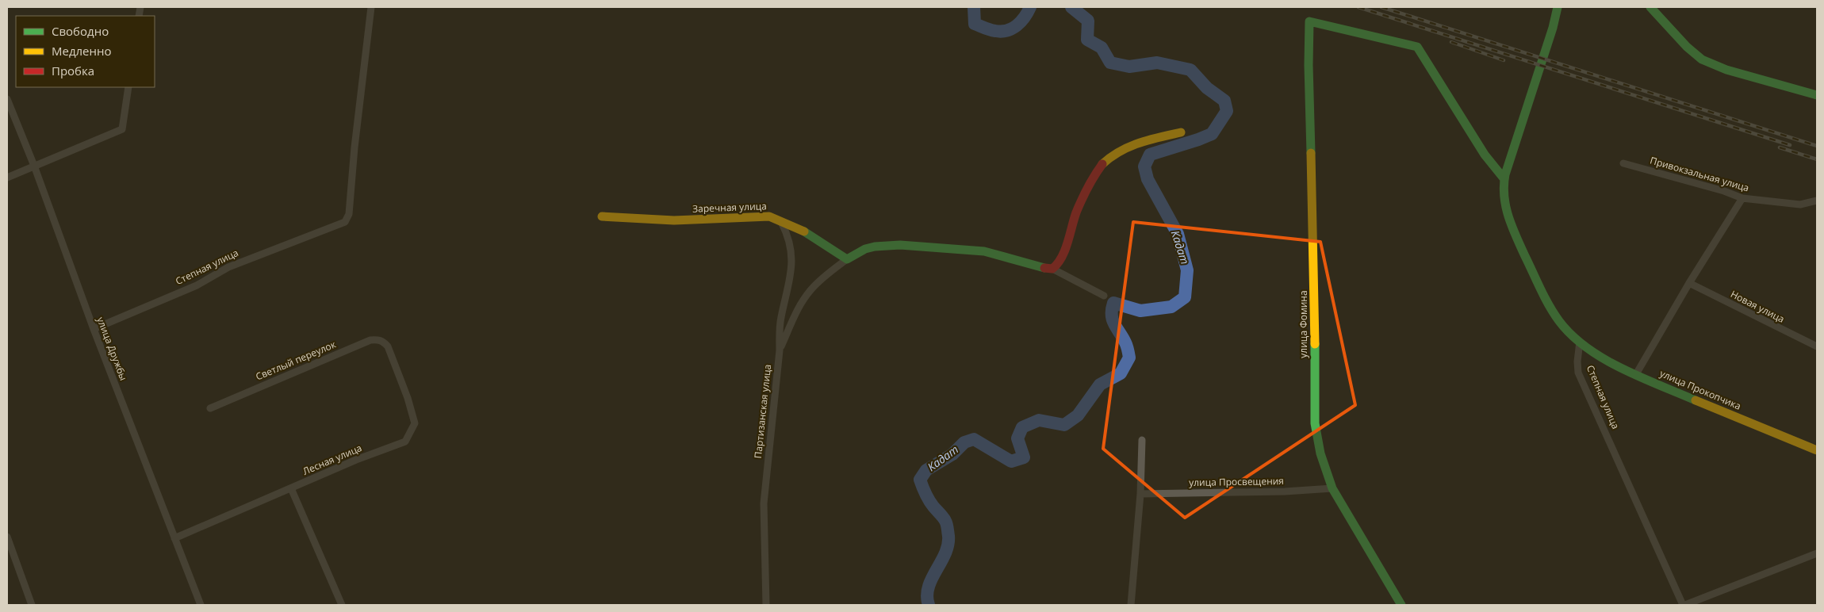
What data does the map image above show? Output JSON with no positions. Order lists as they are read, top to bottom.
{
  "streets": {
    "street": [
      "Привокзальная улица",
      "Заречная улица",
      "Степная улица",
      "Новая улица",
      "улица Фомина",
      "улица Дружбы",
      "Светлый переулок",
      "улица Прокопчика",
      "Партизанская улица",
      "Лесная улица",
      "улица Просвещения"
    ]
  },
  "crossings": [
    ["Заречная улица", "Партизанская улица"],
    ["Степная улица", "улица Дружбы"],
    ["Степная улица", "улица Прокопчика"],
    ["улица Фомина", "улица Просвещения"],
    ["улица Дружбы", "Лесная улица"],
    ["Светлый переулок", "Лесная улица"]
  ],
  "water": ["Кадат"],
  "legend": ["Свободно", "Медленно", "Пробка"]
}
